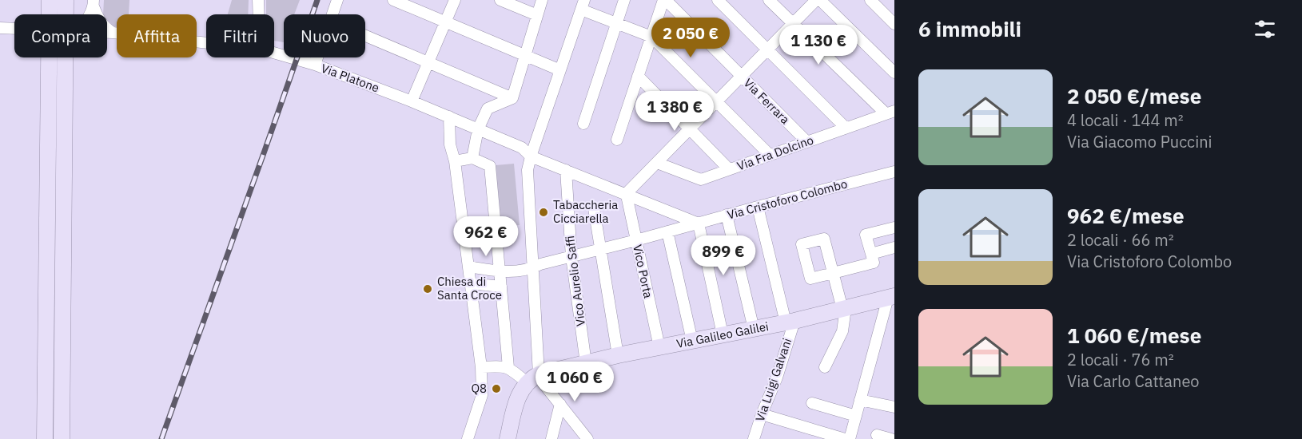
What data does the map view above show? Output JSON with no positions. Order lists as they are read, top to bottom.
{
  "streets": {
    "street": [
      "Via Platone",
      "Via Ferrara",
      "Via Fra Dolcino",
      "Via Cristoforo Colombo",
      "Vico Porta",
      "Vico Aurelio Saffi",
      "Via Galileo Galilei",
      "Via Luigi Galvani"
    ]
  },
  "crossings": [
    ["Via Platone", "Via Cristoforo Colombo"],
    ["Via Platone", "Vico Porta"],
    ["Via Platone", "Vico Aurelio Saffi"],
    ["Via Ferrara", "Via Fra Dolcino"],
    ["Via Cristoforo Colombo", "Vico Porta"],
    ["Via Cristoforo Colombo", "Vico Aurelio Saffi"],
    ["Vico Porta", "Via Galileo Galilei"],
    ["Vico Aurelio Saffi", "Via Galileo Galilei"],
    ["Via Galileo Galilei", "Via Luigi Galvani"]
  ],
  "places": ["Tabaccheria Cicciarella", "Chiesa di Santa Croce", "Q8"],
  "page": {
    "heading": "6 immobili",
    "chip": [
      "Compra",
      "Affitta",
      "Filtri",
      "Nuovo"
    ],
    "price": [
      "2 050 €",
      "1 130 €",
      "1 380 €",
      "962 €",
      "899 €",
      "1 060 €"
    ],
    "list": [
      {
        "name": "2 050 €/mese",
        "note": "4 locali · 144 m² · Via Giacomo Puccini"
      },
      {
        "name": "962 €/mese",
        "note": "2 locali · 66 m² · Via Cristoforo Colombo"
      },
      {
        "name": "1 060 €/mese",
        "note": "2 locali · 76 m² · Via Carlo Cattaneo"
      }
    ]
  }
}
